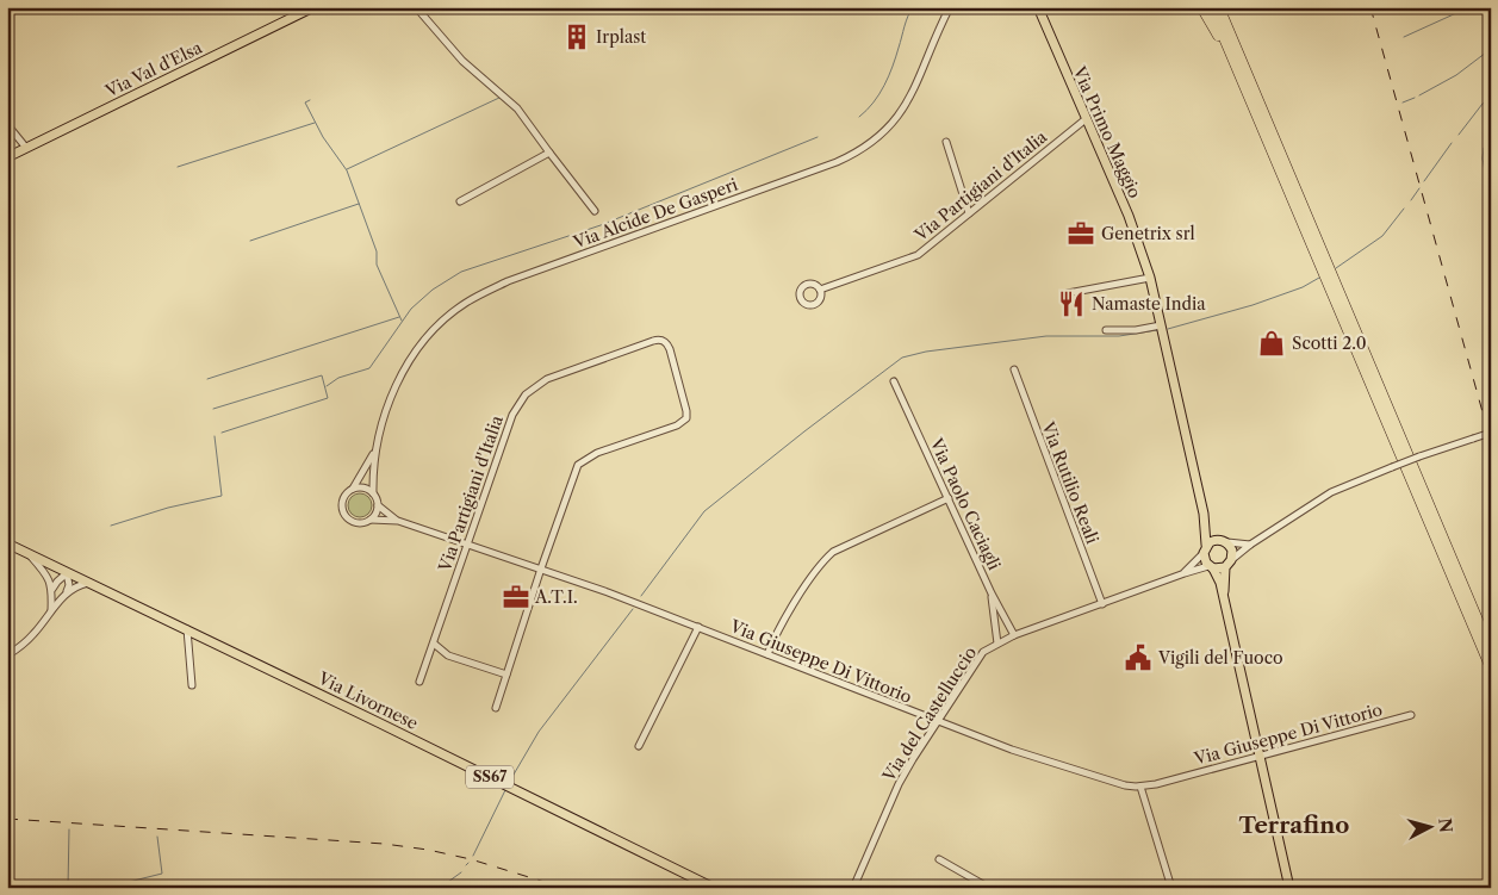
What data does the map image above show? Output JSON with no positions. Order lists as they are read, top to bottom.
{
  "streets": {
    "main road": [
      "Via Val d'Elsa",
      "Via Primo Maggio",
      "Via Livornese",
      "SS67"
    ],
    "street": [
      "Via Partigiani d'Italia",
      "Via Alcide De Gasperi",
      "Via Rutilio Reali",
      "Via Paolo Caciagli",
      "Via Giuseppe Di Vittorio",
      "Via del Castelluccio"
    ]
  },
  "crossings": [
    ["Via Primo Maggio", "Via Partigiani d'Italia"],
    ["Via Primo Maggio", "Via Giuseppe Di Vittorio"],
    ["Via Primo Maggio", "Via del Castelluccio"],
    ["Via Partigiani d'Italia", "Via Giuseppe Di Vittorio"],
    ["Via Alcide De Gasperi", "Via Giuseppe Di Vittorio"],
    ["Via Rutilio Reali", "Via del Castelluccio"],
    ["Via Paolo Caciagli", "Via del Castelluccio"],
    ["Via Giuseppe Di Vittorio", "Via del Castelluccio"]
  ],
  "districts": ["Terrafino"],
  "places": {
    "building": ["Irplast"],
    "office": ["Genetrix srl", "A.T.I."],
    "restaurant": ["Namaste India"],
    "shop": ["Scotti 2.0"],
    "public building": ["Vigili del Fuoco"]
  },
  "north": "right"
}
